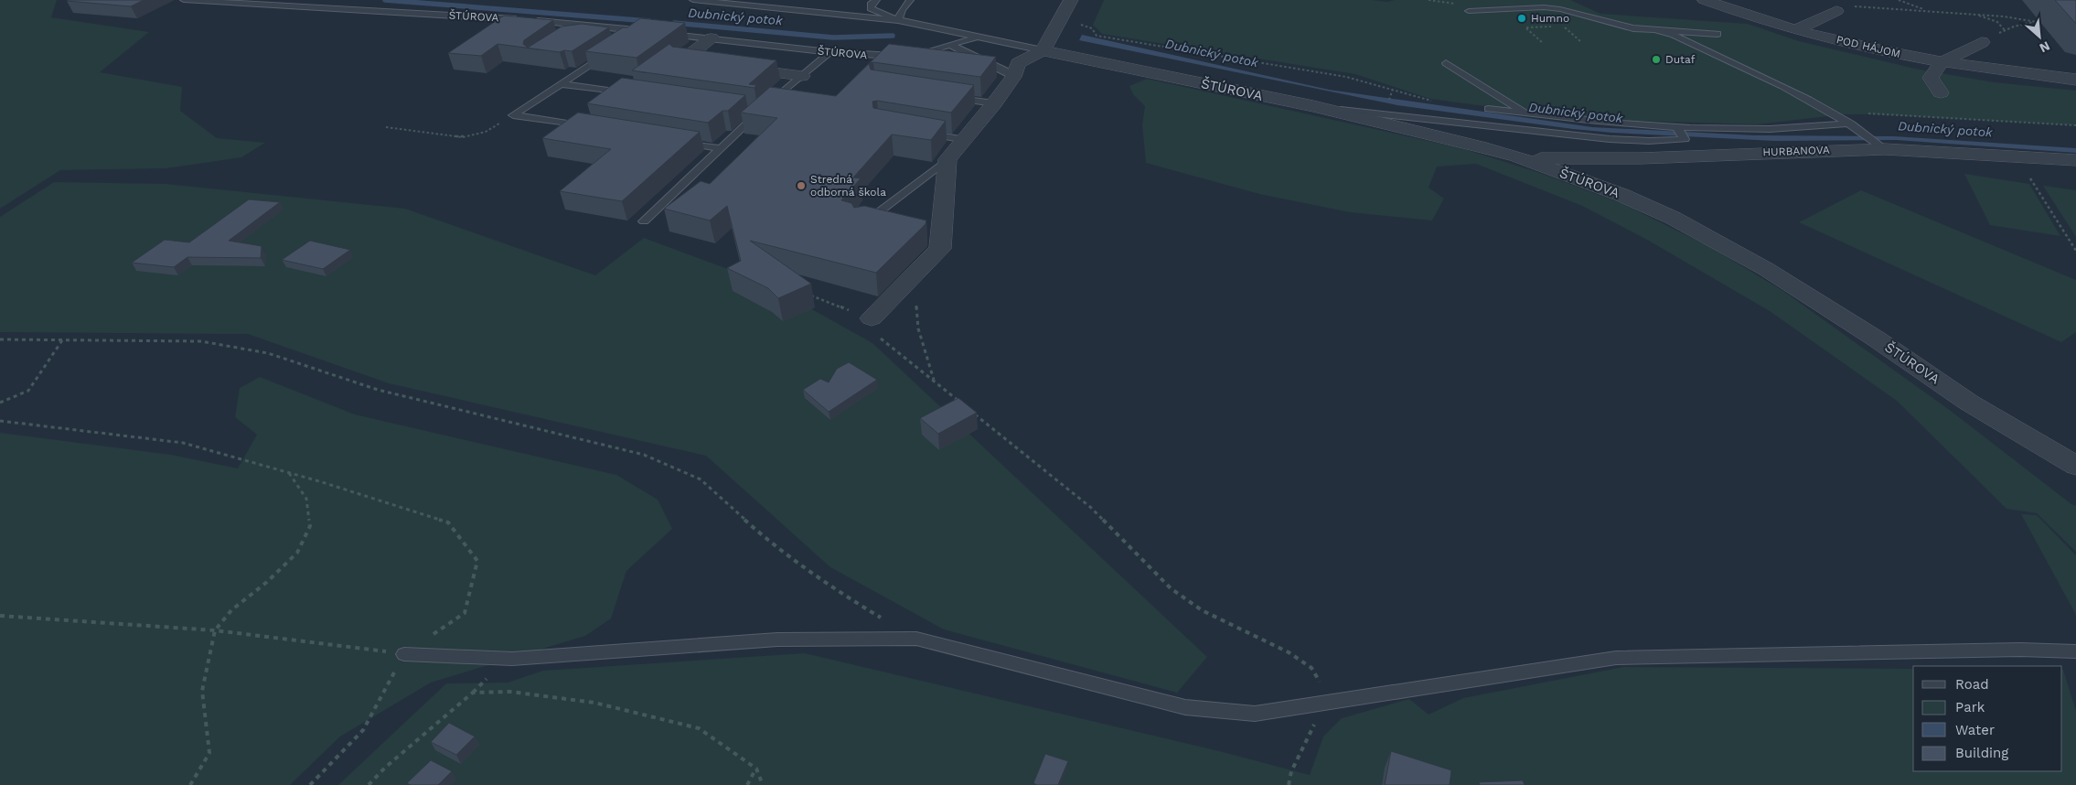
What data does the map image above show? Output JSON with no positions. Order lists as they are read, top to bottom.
{
  "streets": {
    "street": ["ŠTÚROVA", "POD HÁJOM", "HURBANOVA"]
  },
  "crossings": [
    ["ŠTÚROVA", "HURBANOVA"]
  ],
  "water": ["Dubnický potok"],
  "places": ["Humno", "Dutaf", "Stredná odborná škola"],
  "legend": [
    "Road",
    "Park",
    "Water",
    "Building"
  ],
  "north": "bottom right"
}
